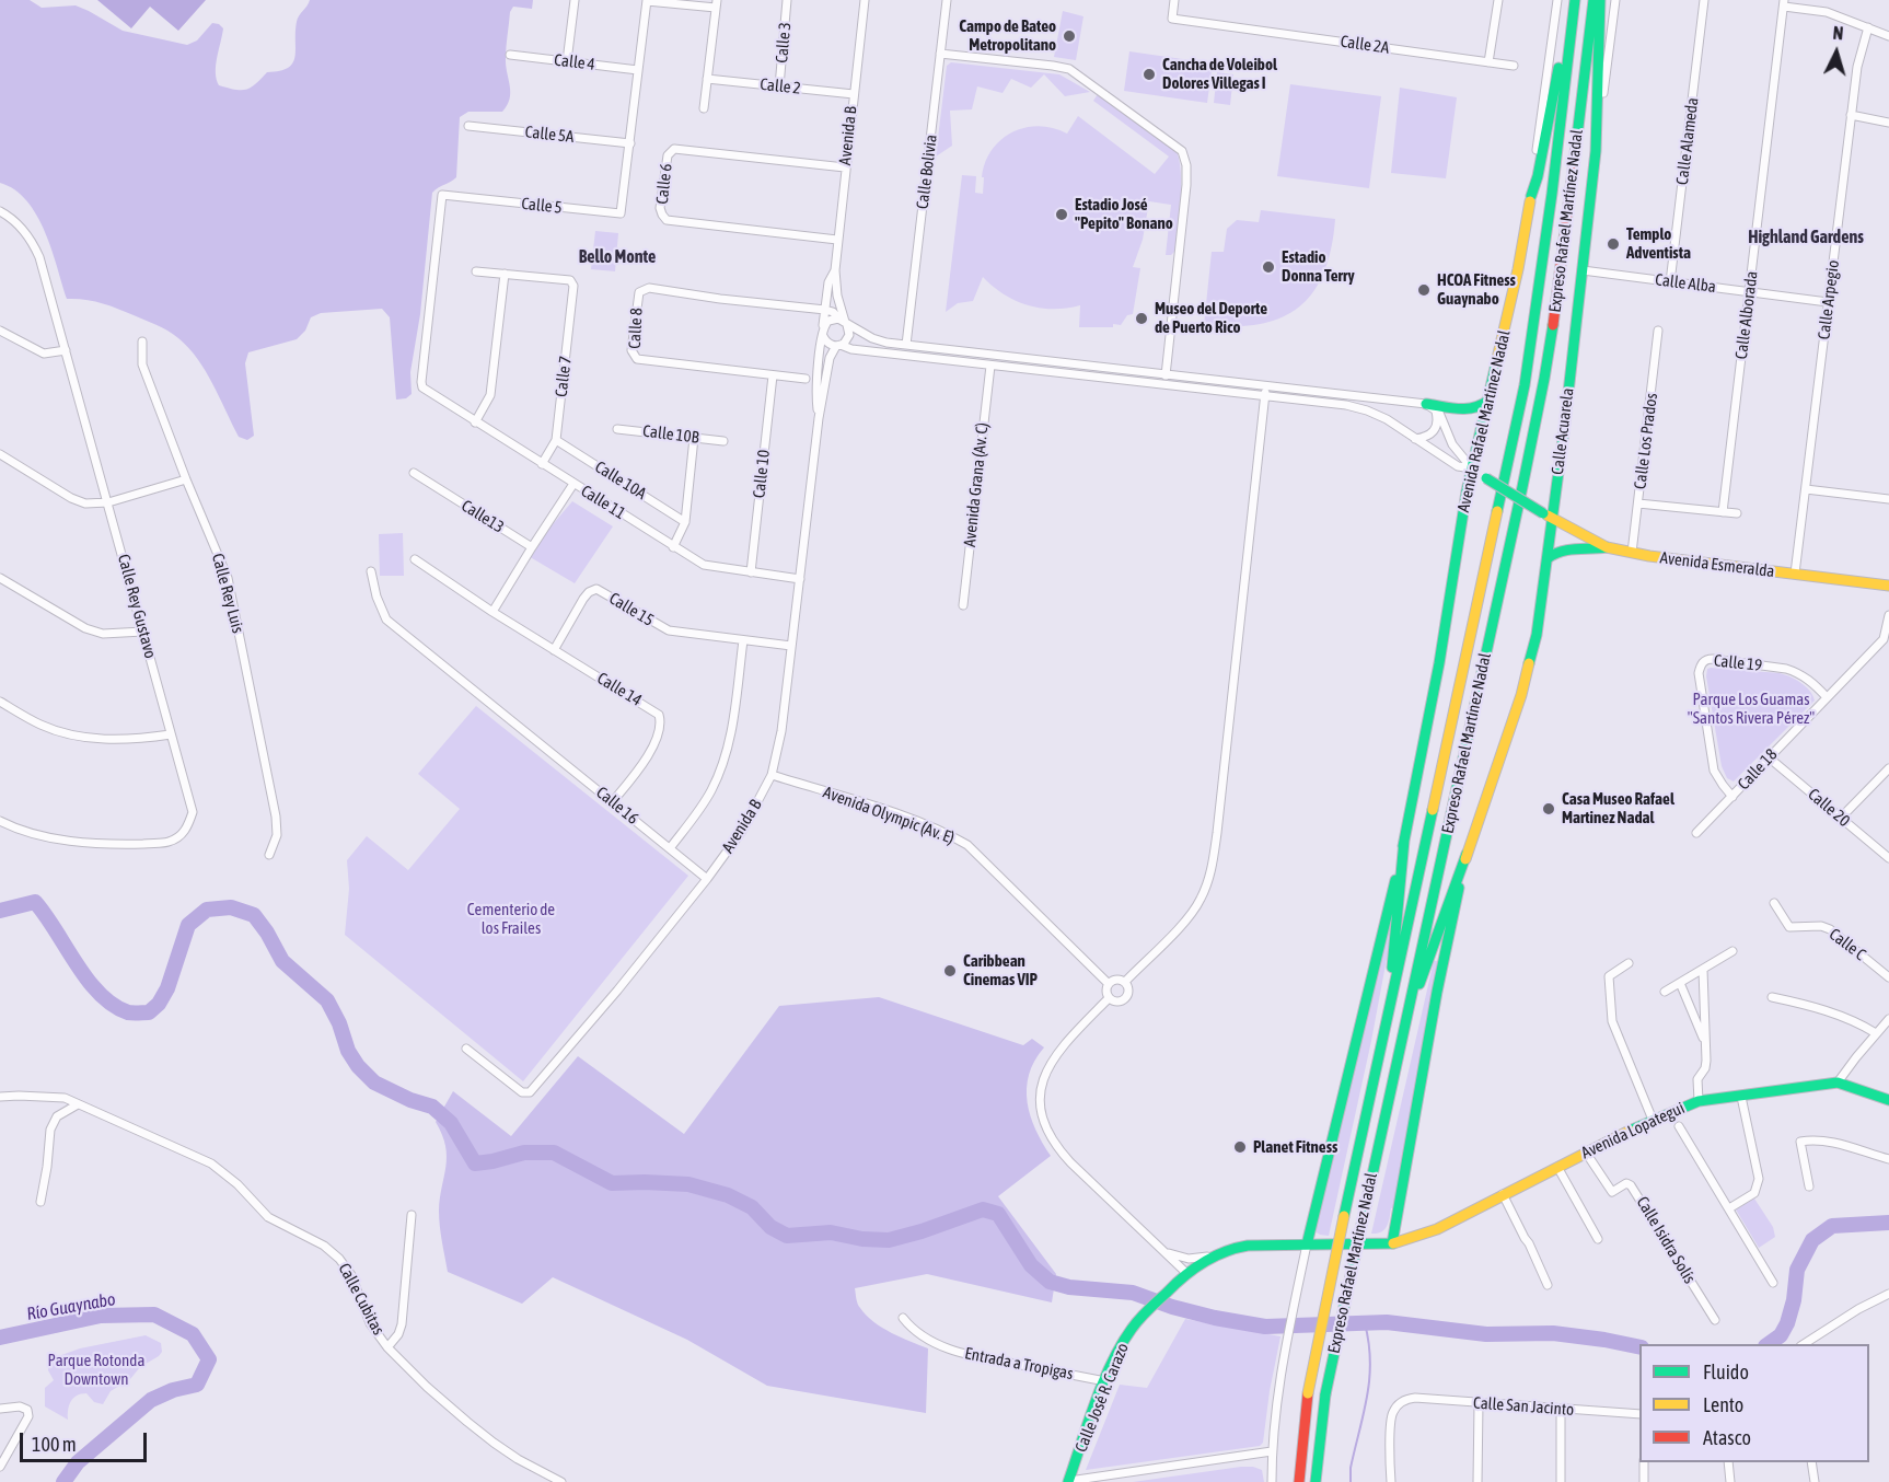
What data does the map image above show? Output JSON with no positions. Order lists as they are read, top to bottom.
{
  "streets": {
    "main road": [
      "Expreso Rafael Martínez Nadal",
      "Avenida Rafael Martínez Nadal",
      "Calle Acuarela",
      "Avenida Esmeralda",
      "Avenida Lopategui",
      "Calle José R. Carazo"
    ],
    "street": [
      "Calle 3",
      "Calle 2A",
      "Calle 4",
      "Calle 2",
      "Calle 5A",
      "Avenida B",
      "Calle Alameda",
      "Calle Bolivia",
      "Calle 6",
      "Calle 5",
      "Calle Alba",
      "Calle Arpegio",
      "Calle Alborada",
      "Calle 8",
      "Calle 7",
      "Calle 10B",
      "Calle Los Prados",
      "Calle 10",
      "Calle 10A",
      "Avenida Grana (Av. C)",
      "Calle 11",
      "Calle13",
      "Calle Rey Luis",
      "Calle Rey Gustavo",
      "Calle 15",
      "Calle 19",
      "Calle 14",
      "Calle 18",
      "Calle 16",
      "Calle 20",
      "Avenida Olympic (Av. E)",
      "Calle C",
      "Calle Isidra Solís",
      "Calle Cubitas",
      "Entrada a Tropigas",
      "Calle San Jacinto"
    ]
  },
  "crossings": [
    ["Calle 3", "Calle 2"],
    ["Calle 4", "Calle 5"],
    ["Calle 2", "Avenida B"],
    ["Calle 5A", "Calle 5"],
    ["Avenida B", "Calle 6"],
    ["Avenida B", "Calle 8"],
    ["Avenida B", "Calle 11"],
    ["Avenida B", "Calle 15"],
    ["Avenida B", "Calle 16"],
    ["Avenida B", "Avenida Olympic (Av. E)"],
    ["Calle Alameda", "Calle Alba"],
    ["Calle Bolivia", "Calle 8"],
    ["Calle 5", "Calle 11"],
    ["Calle Alba", "Calle Arpegio"],
    ["Calle Alba", "Calle Alborada"],
    ["Calle Alba", "Calle Acuarela"],
    ["Calle Arpegio", "Avenida Esmeralda"],
    ["Calle 8", "Calle 10"],
    ["Calle 7", "Calle 10A"],
    ["Calle 7", "Calle 11"],
    ["Avenida Rafael Martínez Nadal", "Avenida Esmeralda"],
    ["Calle Acuarela", "Avenida Esmeralda"],
    ["Calle Los Prados", "Avenida Esmeralda"],
    ["Calle 10", "Calle 11"],
    ["Calle 15", "Calle 14"],
    ["Calle 19", "Calle 18"],
    ["Calle 14", "Calle 16"],
    ["Calle 18", "Calle 20"],
    ["Avenida Lopategui", "Calle Isidra Solís"],
    ["Avenida Lopategui", "Calle José R. Carazo"],
    ["Entrada a Tropigas", "Calle José R. Carazo"]
  ],
  "districts": ["Highland Gardens", "Bello Monte"],
  "water": ["Río Guaynabo"],
  "parks": ["Parque Los Guamas \"Santos Rivera Pérez\"", "Cementerio de los Frailes", "Parque Rotonda Downtown"],
  "places": [
    "Campo de Bateo Metropolitano",
    "Cancha de Voleibol Dolores Villegas I",
    "Estadio José \"Pepito\" Bonano",
    "Templo Adventista",
    "Estadio Donna Terry",
    "HCOA Fitness Guaynabo",
    "Museo del Deporte de Puerto Rico",
    "Casa Museo Rafael Martinez Nadal",
    "Caribbean Cinemas VIP",
    "Planet Fitness"
  ],
  "legend": ["Fluido", "Lento", "Atasco"],
  "scale_bar": "100 m",
  "north": "top"
}
